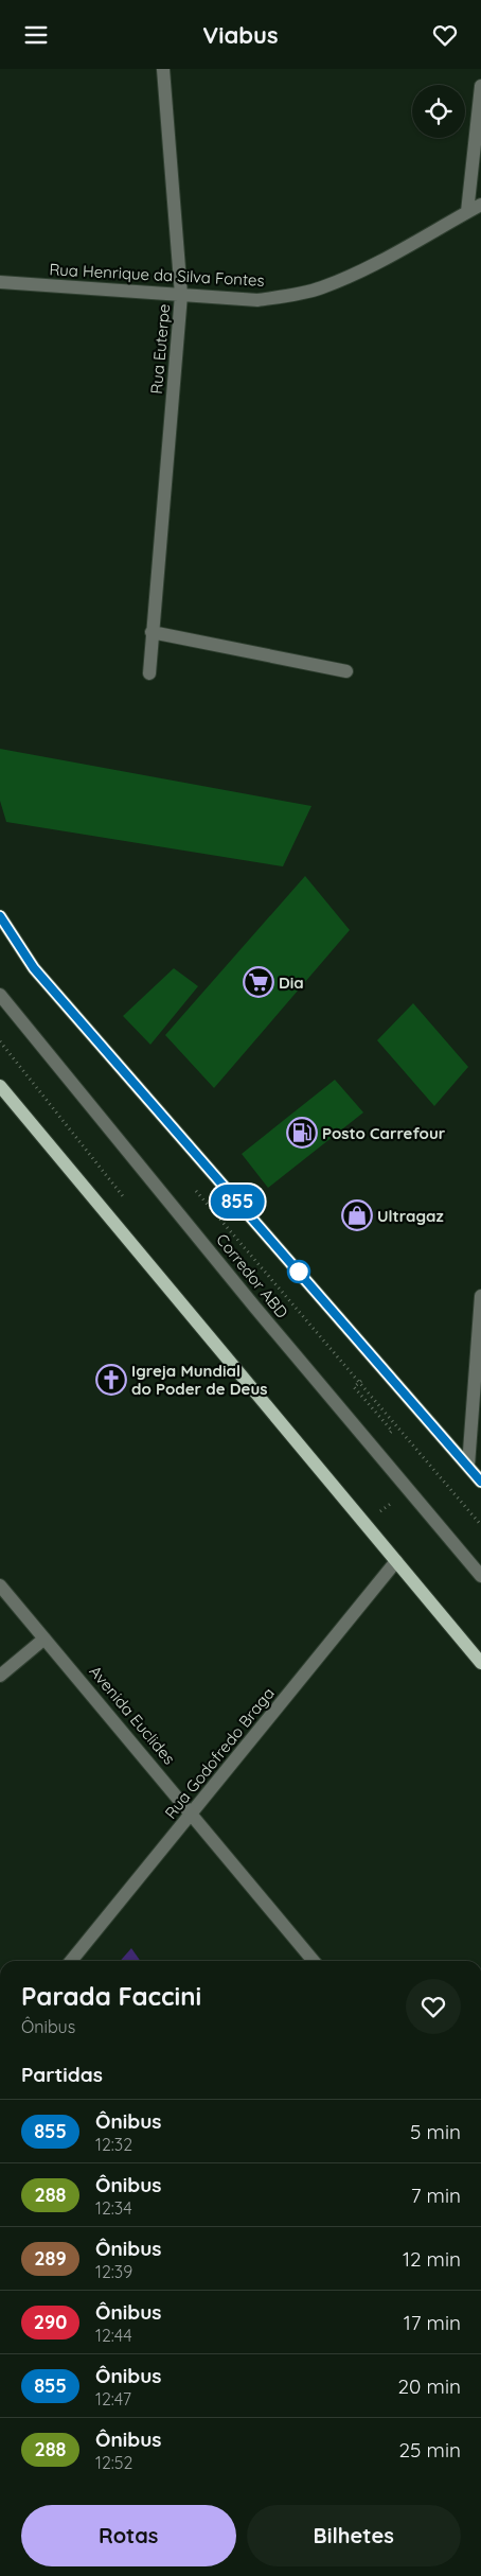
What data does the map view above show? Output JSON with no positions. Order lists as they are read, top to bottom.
{
  "streets": {
    "street": [
      "Rua Henrique da Silva Fontes",
      "Rua Euterpe",
      "Corredor ABD",
      "Avenida Euclides",
      "Rua Godofredo Braga"
    ]
  },
  "crossings": [
    ["Rua Henrique da Silva Fontes", "Rua Euterpe"],
    ["Avenida Euclides", "Rua Godofredo Braga"]
  ],
  "places": {
    "supermarket": ["Dia"],
    "fuel station": ["Posto Carrefour"],
    "shop": ["Ultragaz"],
    "church": ["Igreja Mundial do Poder de Deus"]
  },
  "lines": ["bus line 855"],
  "page": {
    "header": "Viabus",
    "on_map": "855",
    "heading": [
      ["Parada Faccini", "Ônibus"],
      "Partidas"
    ],
    "list": [
      {
        "mark": "855",
        "name": "Ônibus",
        "note": "12:32",
        "value": "5 min"
      },
      {
        "mark": "288",
        "name": "Ônibus",
        "note": "12:34",
        "value": "7 min"
      },
      {
        "mark": "289",
        "name": "Ônibus",
        "note": "12:39",
        "value": "12 min"
      },
      {
        "mark": "290",
        "name": "Ônibus",
        "note": "12:44",
        "value": "17 min"
      },
      {
        "mark": "855",
        "name": "Ônibus",
        "note": "12:47",
        "value": "20 min"
      },
      {
        "mark": "288",
        "name": "Ônibus",
        "note": "12:52",
        "value": "25 min"
      }
    ],
    "buttons": ["Rotas", "Bilhetes"]
  }
}
